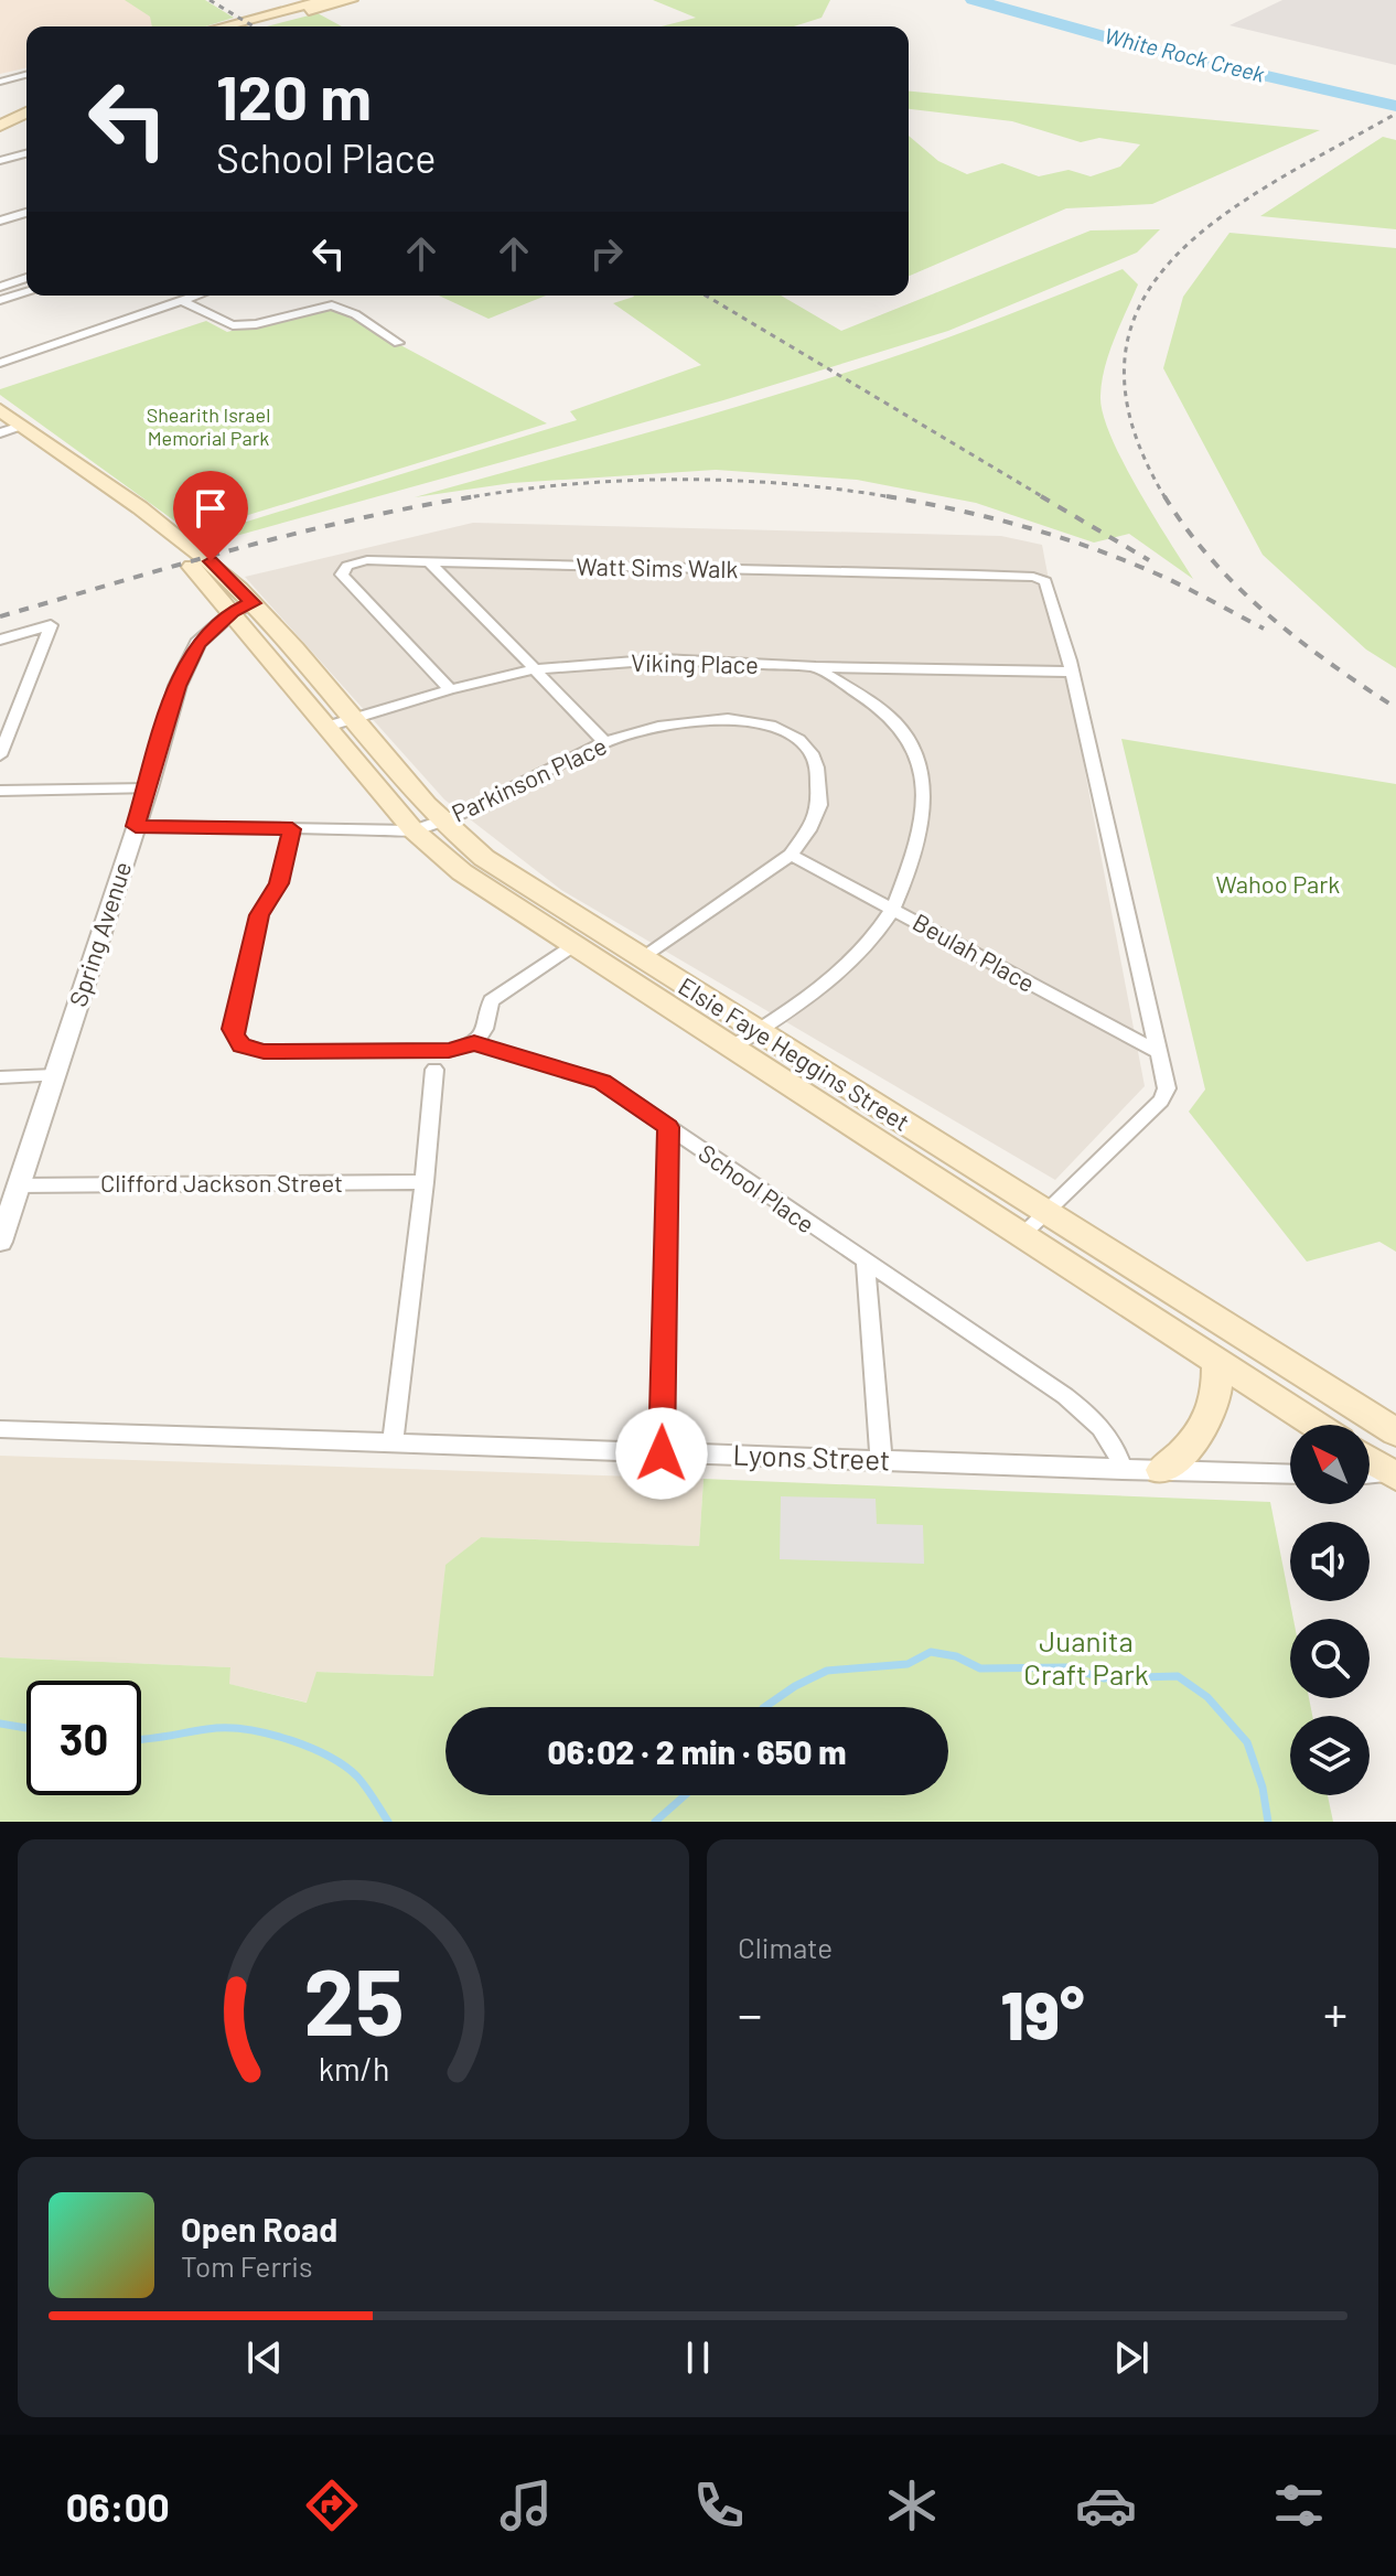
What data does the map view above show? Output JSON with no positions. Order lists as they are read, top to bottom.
{
  "streets": {
    "main road": ["Elsie Faye Heggins Street"],
    "street": [
      "Watt Sims Walk",
      "Viking Place",
      "Parkinson Place",
      "Spring Avenue",
      "Beulah Place",
      "Clifford Jackson Street",
      "School Place",
      "Lyons Street"
    ]
  },
  "crossings": [
    ["Watt Sims Walk", "Viking Place"],
    ["Viking Place", "Elsie Faye Heggins Street"],
    ["Parkinson Place", "Spring Avenue"],
    ["Parkinson Place", "Beulah Place"],
    ["Parkinson Place", "Elsie Faye Heggins Street"],
    ["Parkinson Place", "School Place"],
    ["Spring Avenue", "Elsie Faye Heggins Street"],
    ["Spring Avenue", "Clifford Jackson Street"],
    ["School Place", "Lyons Street"]
  ],
  "water": ["White Rock Creek"],
  "parks": ["Shearith Israel Memorial Park", "Wahoo Park", "Juanita Craft Park"],
  "north": "top left",
  "page": {
    "turn": ["120 m", "School Place"],
    "limit": "30",
    "trip": "06:02 · 2 min · 650 m",
    "tile": "Climate",
    "heat": ["−", "19°", "+"],
    "song": ["Open Road", "Tom Ferris"],
    "tabs": "06:00",
    "gauge": ["25", "km/h"]
  }
}
